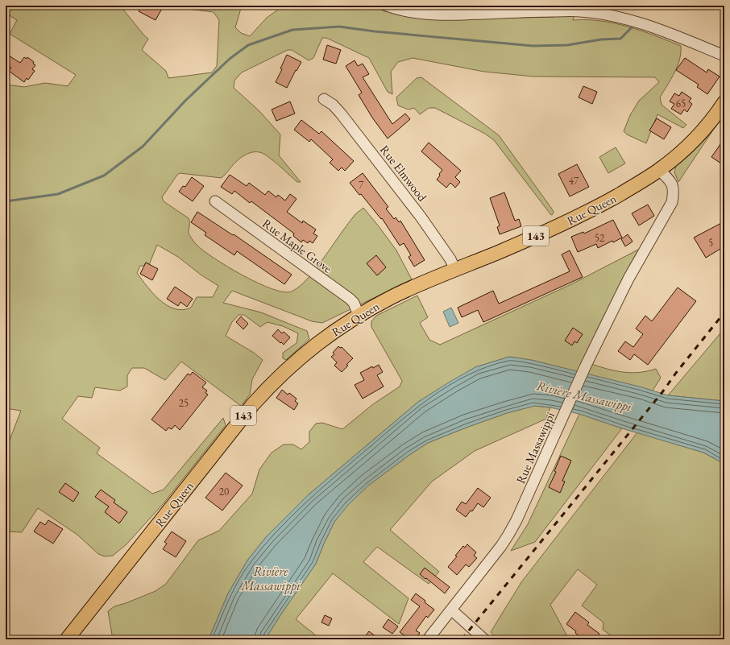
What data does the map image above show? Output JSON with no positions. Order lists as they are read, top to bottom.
{
  "streets": {
    "main road": ["Rue Queen", "143"],
    "street": ["Rue Elmwood", "Rue Maple Grove", "Rue Massawippi"]
  },
  "crossings": [
    ["Rue Elmwood", "Rue Queen"],
    ["Rue Queen", "Rue Maple Grove"],
    ["Rue Queen", "Rue Massawippi"]
  ],
  "water": ["Rivière Massawippi"],
  "house_numbers": [
    "65",
    "47",
    "7",
    "52",
    "5",
    "25",
    "20"
  ]
}
